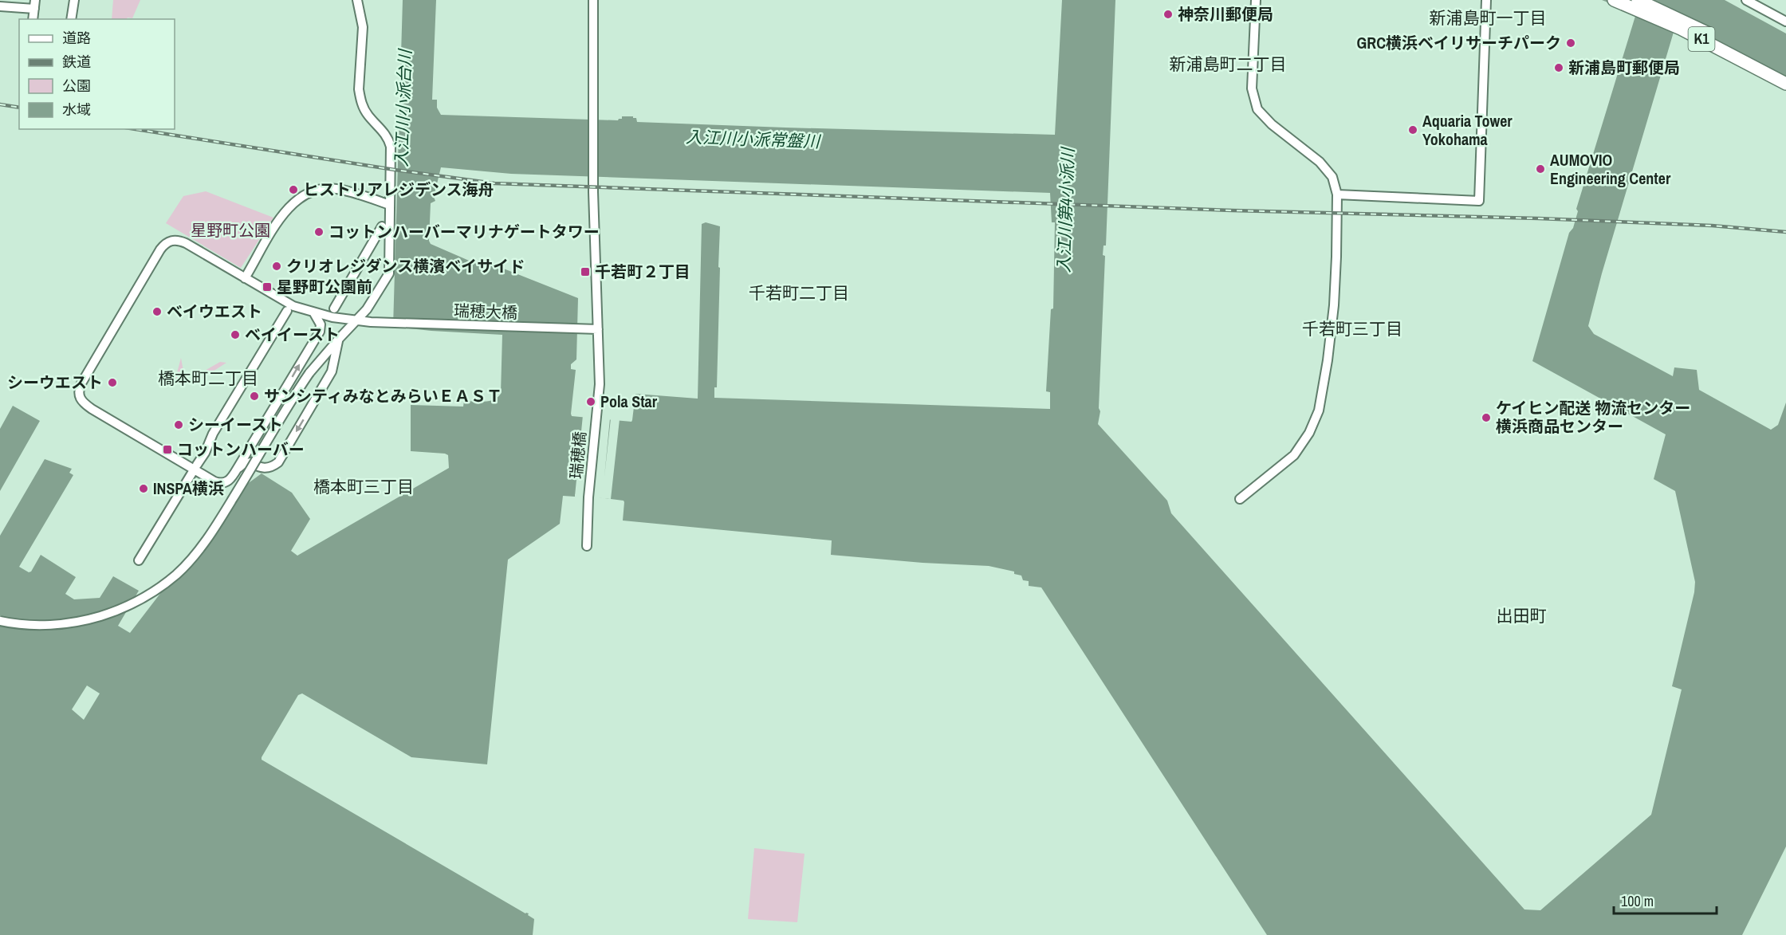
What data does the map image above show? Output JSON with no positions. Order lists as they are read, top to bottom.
{
  "streets": {
    "highway": ["K1"],
    "street": ["瑞穂大橋", "瑞穂橋"]
  },
  "crossings": [
    ["瑞穂大橋", "瑞穂橋"]
  ],
  "districts": [
    "新浦島町一丁目",
    "新浦島町二丁目",
    "千若町二丁目",
    "千若町三丁目",
    "橋本町二丁目",
    "橋本町三丁目",
    "出田町"
  ],
  "water": ["入江川小派台川", "入江川小派常盤川", "入江川第4小派川"],
  "parks": ["星野町公園"],
  "places": {
    "other": [
      "神奈川郵便局",
      "GRC横浜ベイリサーチパーク",
      "新浦島町郵便局",
      "Aquaria Tower Yokohama",
      "AUMOVIO Engineering Center",
      "ヒストリアレジデンス海舟",
      "コットンハーバーマリナゲートタワー",
      "クリオレジダンス横濱ベイサイド",
      "ベイウエスト",
      "ベイイースト",
      "シーウエスト",
      "サンシティみなとみらいＥＡＳＴ",
      "Pola Star",
      "ケイヒン配送 物流センター 横浜商品センター",
      "シーイースト",
      "INSPA横浜"
    ],
    "transit": ["千若町２丁目", "星野町公園前", "コットンハーバー"]
  },
  "legend": [
    "道路",
    "鉄道",
    "公園",
    "水域"
  ],
  "scale_bar": "100 m"
}
